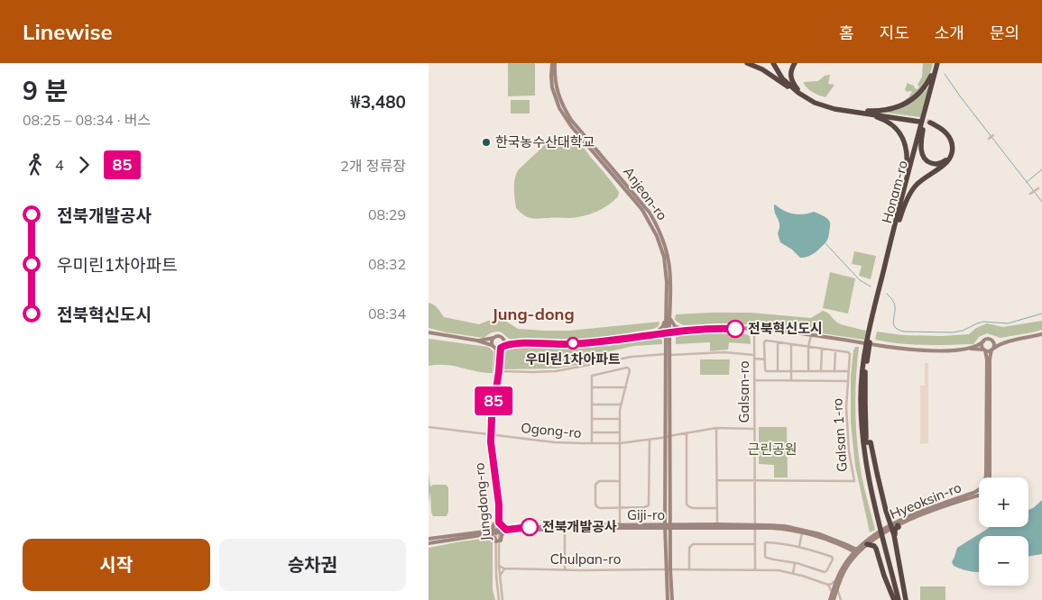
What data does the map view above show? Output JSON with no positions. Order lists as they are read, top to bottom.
{
  "streets": {
    "highway": ["Honam-ro"],
    "street": [
      "Anjeon-ro",
      "Galsan-ro",
      "Ogong-ro",
      "Galsan 1-ro",
      "Hyeoksin-ro",
      "Jungdong-ro",
      "Giji-ro",
      "Chulpan-ro"
    ]
  },
  "crossings": [
    ["Anjeon-ro", "Ogong-ro"],
    ["Anjeon-ro", "Giji-ro"],
    ["Anjeon-ro", "Chulpan-ro"],
    ["Galsan-ro", "Ogong-ro"],
    ["Galsan-ro", "Galsan 1-ro"],
    ["Galsan-ro", "Giji-ro"],
    ["Galsan-ro", "Chulpan-ro"],
    ["Ogong-ro", "Jungdong-ro"],
    ["Hyeoksin-ro", "Giji-ro"],
    ["Jungdong-ro", "Giji-ro"],
    ["Jungdong-ro", "Chulpan-ro"]
  ],
  "districts": ["Jung-dong"],
  "parks": ["근린공원"],
  "places": [
    "한국농수산대학교",
    "전북혁신도시",
    "우미린1차아파트",
    "전북개발공사"
  ],
  "lines": ["bus line 85"],
  "page": {
    "header": "Linewise",
    "nav": [
      "홈",
      "지도",
      "소개",
      "문의"
    ],
    "heading": ["9 분", "08:25 – 08:34 · 버스", "₩3,480"],
    "on_map": "85",
    "legs": ["4", "85", "2개 정류장"],
    "list": [
      {
        "name": "전북개발공사",
        "value": "08:29"
      },
      {
        "name": "우미린1차아파트",
        "value": "08:32"
      },
      {
        "name": "전북혁신도시",
        "value": "08:34"
      }
    ],
    "map_buttons": ["+", "−"],
    "buttons": ["시작", "승차권"]
  }
}
